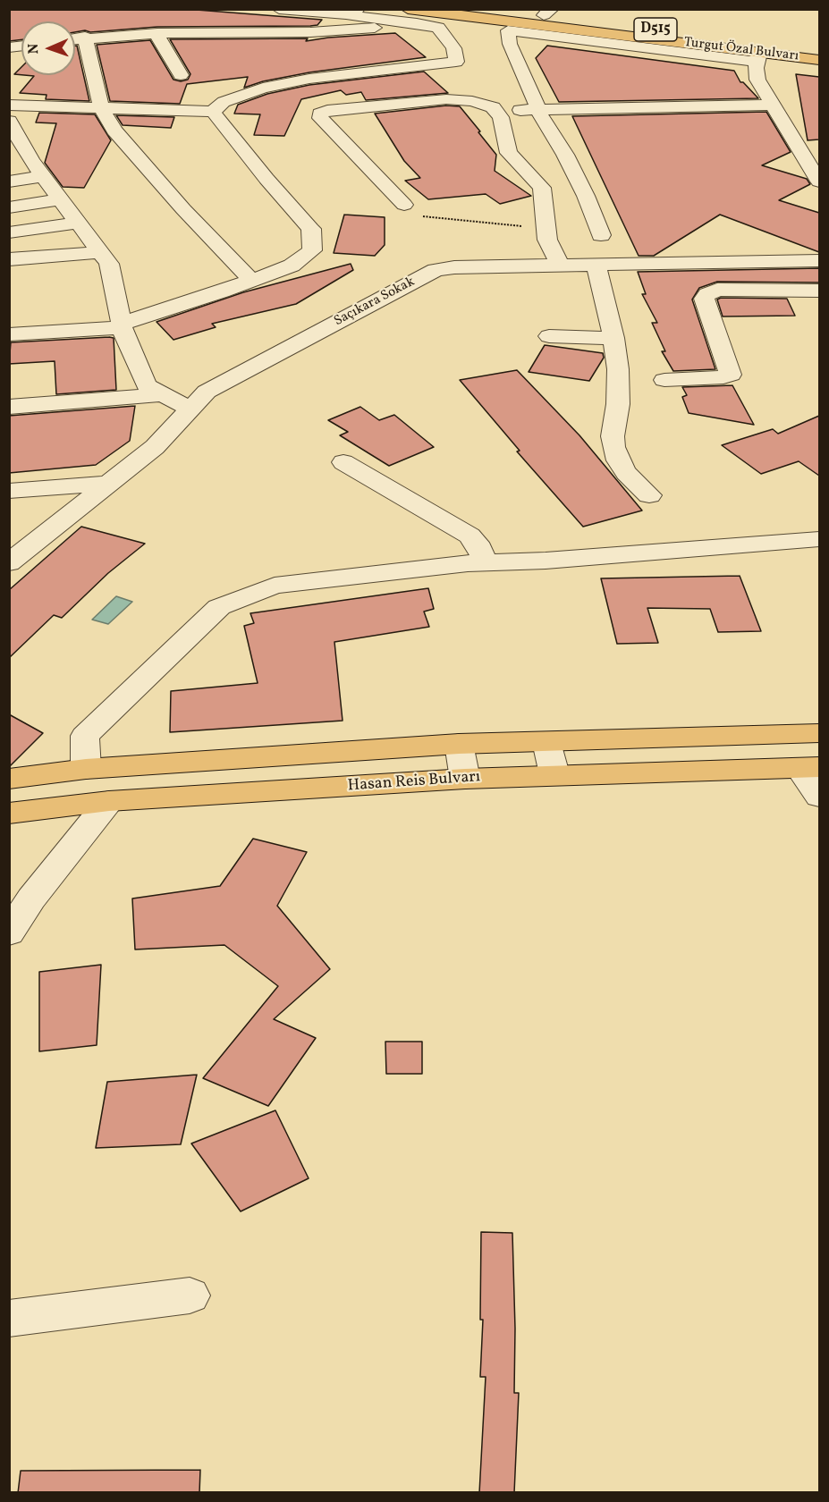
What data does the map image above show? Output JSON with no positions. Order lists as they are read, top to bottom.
{
  "streets": {
    "main road": ["D515", "Turgut Özal Bulvarı", "Hasan Reis Bulvarı"],
    "street": ["Saçıkara Sokak"]
  },
  "north": "left"
}
